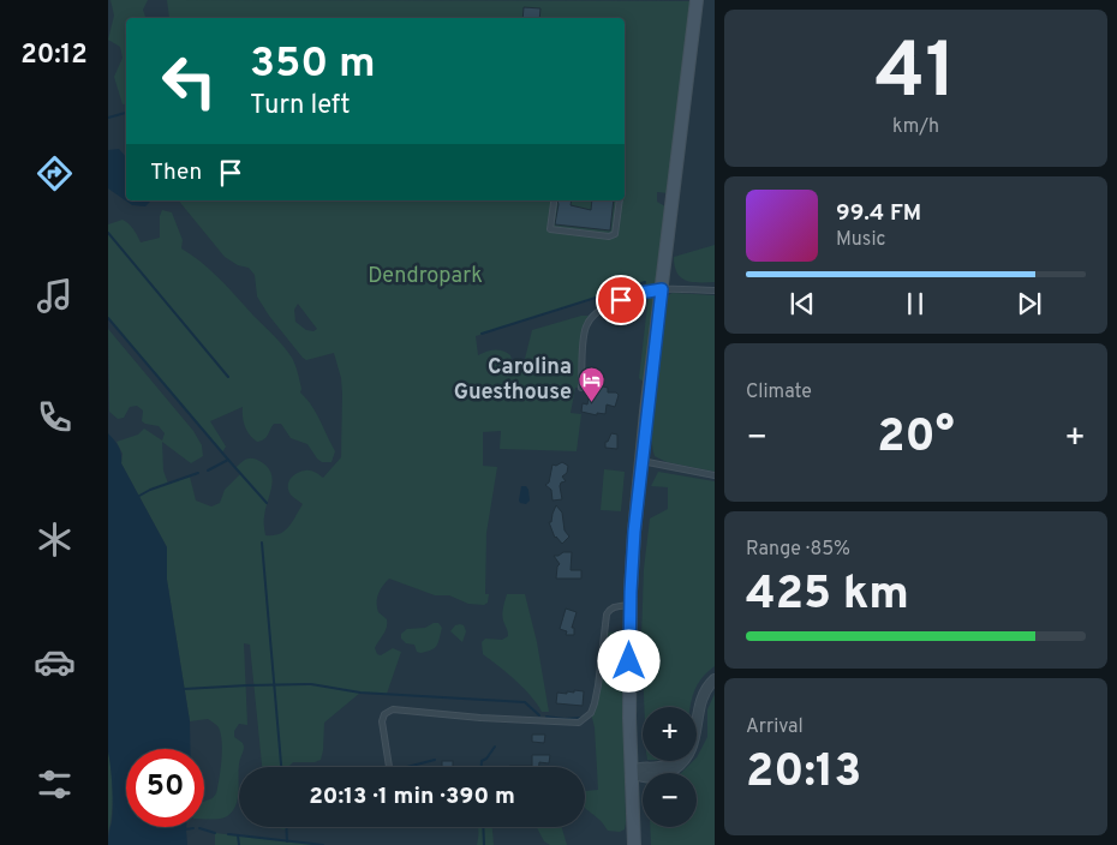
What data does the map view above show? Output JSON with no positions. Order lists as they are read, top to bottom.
{
  "parks": ["Dendropark"],
  "places": {
    "hotel": ["Carolina Guesthouse"]
  },
  "page": {
    "tabs": "20:12",
    "tile": [
      ["41", "km/h"],
      "Climate",
      ["Range · 85%", "425 km"],
      ["Arrival", "20:13"]
    ],
    "turn": ["350 m", "Turn left"],
    "then": "Then",
    "song": ["99.4 FM", "Music"],
    "heat": ["−", "20°", "+"],
    "map_buttons": ["+", "−"],
    "limit": "50",
    "trip": "20:13 · 1 min · 390 m"
  }
}
